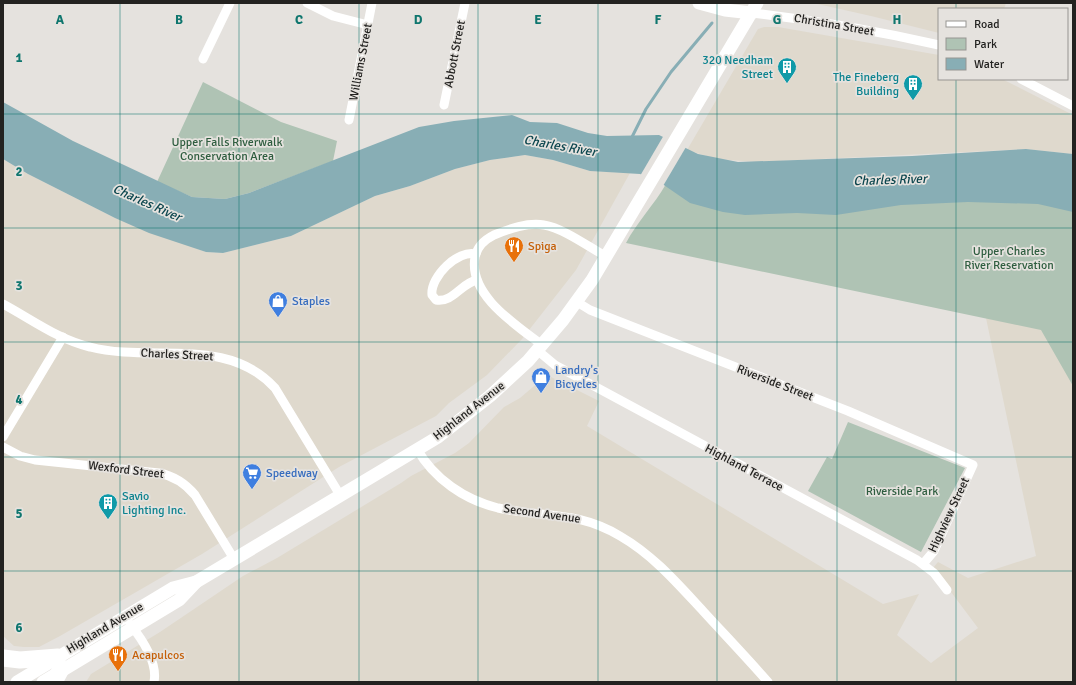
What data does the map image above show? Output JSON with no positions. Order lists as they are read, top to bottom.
{
  "streets": {
    "main road": ["Highland Avenue"],
    "street": [
      "Christina Street",
      "Abbott Street",
      "Williams Street",
      "Charles Street",
      "Riverside Street",
      "Highland Terrace",
      "Wexford Street",
      "Second Avenue",
      "Highview Street"
    ]
  },
  "crossings": [
    ["Christina Street", "Highland Avenue"],
    ["Charles Street", "Highland Avenue"],
    ["Riverside Street", "Highland Avenue"],
    ["Riverside Street", "Highview Street"],
    ["Highland Avenue", "Highland Terrace"],
    ["Highland Avenue", "Wexford Street"],
    ["Highland Avenue", "Second Avenue"],
    ["Highland Terrace", "Highview Street"]
  ],
  "water": ["Charles River"],
  "parks": ["Upper Falls Riverwalk Conservation Area", "Upper Charles River Reservation", "Riverside Park"],
  "places": {
    "building": ["320 Needham Street", "The Fineberg Building", "Savio Lighting Inc."],
    "restaurant": ["Spiga", "Acapulcos"],
    "shop": ["Staples", "Landry's Bicycles"],
    "supermarket": ["Speedway"]
  },
  "legend": ["Road", "Park", "Water"],
  "grid": {
    "columns": [
      "A",
      "B",
      "C",
      "D",
      "E",
      "F",
      "G",
      "H"
    ],
    "rows": [
      "1",
      "2",
      "3",
      "4",
      "5",
      "6"
    ]
  }
}
